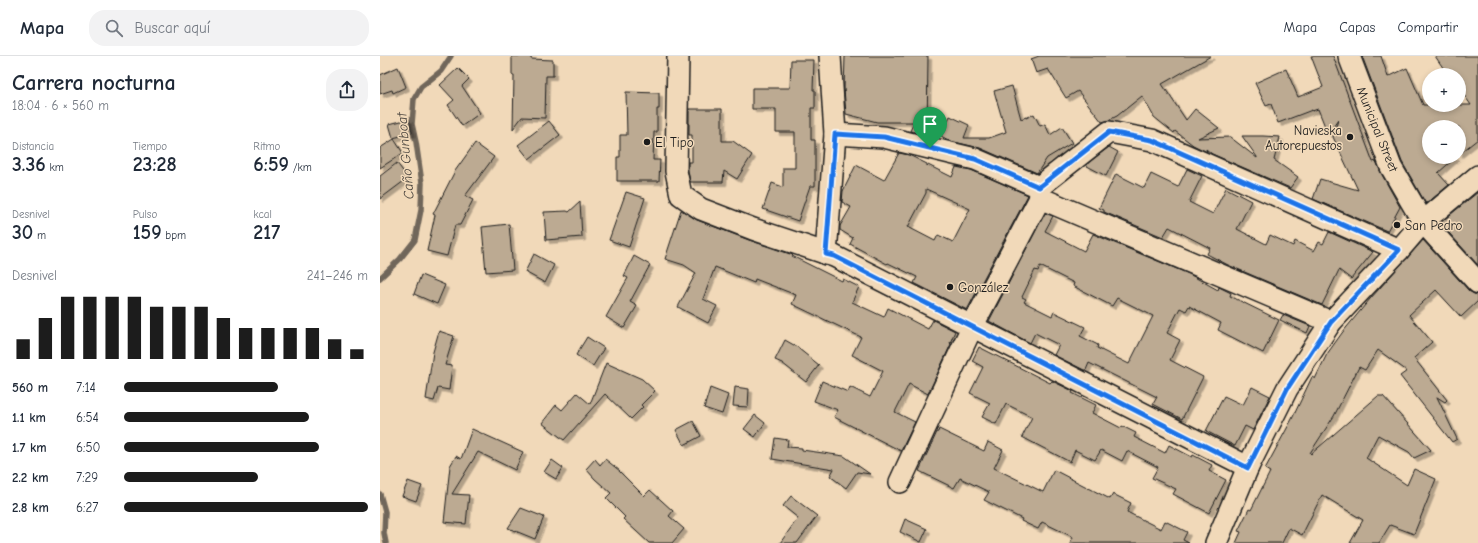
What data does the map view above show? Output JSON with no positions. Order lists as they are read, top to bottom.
{
  "streets": {
    "street": ["Municipal Street"]
  },
  "water": ["Caño Gunboat"],
  "places": [
    "Navieska Autorepuestos",
    "El Tipo",
    "San Pedro",
    "González"
  ],
  "page": {
    "header": "Mapa",
    "search": "Buscar aquí",
    "nav": ["Mapa", "Capas", "Compartir"],
    "heading": ["Carrera nocturna", "18:04 · 6 × 560 m"],
    "map_buttons": ["+", "−"],
    "stats": [
      ["Distancia", "3.36 km"],
      ["Tiempo", "23:28"],
      ["Ritmo", "6:59 /km"],
      ["Desnivel", "30 m"],
      ["Pulso", "159 bpm"],
      ["kcal", "217"]
    ],
    "chart": ["Desnivel", "241–246 m"],
    "list": [
      {
        "name": "560 m",
        "note": "7:14"
      },
      {
        "name": "1.1 km",
        "note": "6:54"
      },
      {
        "name": "1.7 km",
        "note": "6:50"
      },
      {
        "name": "2.2 km",
        "note": "7:29"
      },
      {
        "name": "2.8 km",
        "note": "6:27"
      }
    ]
  }
}
